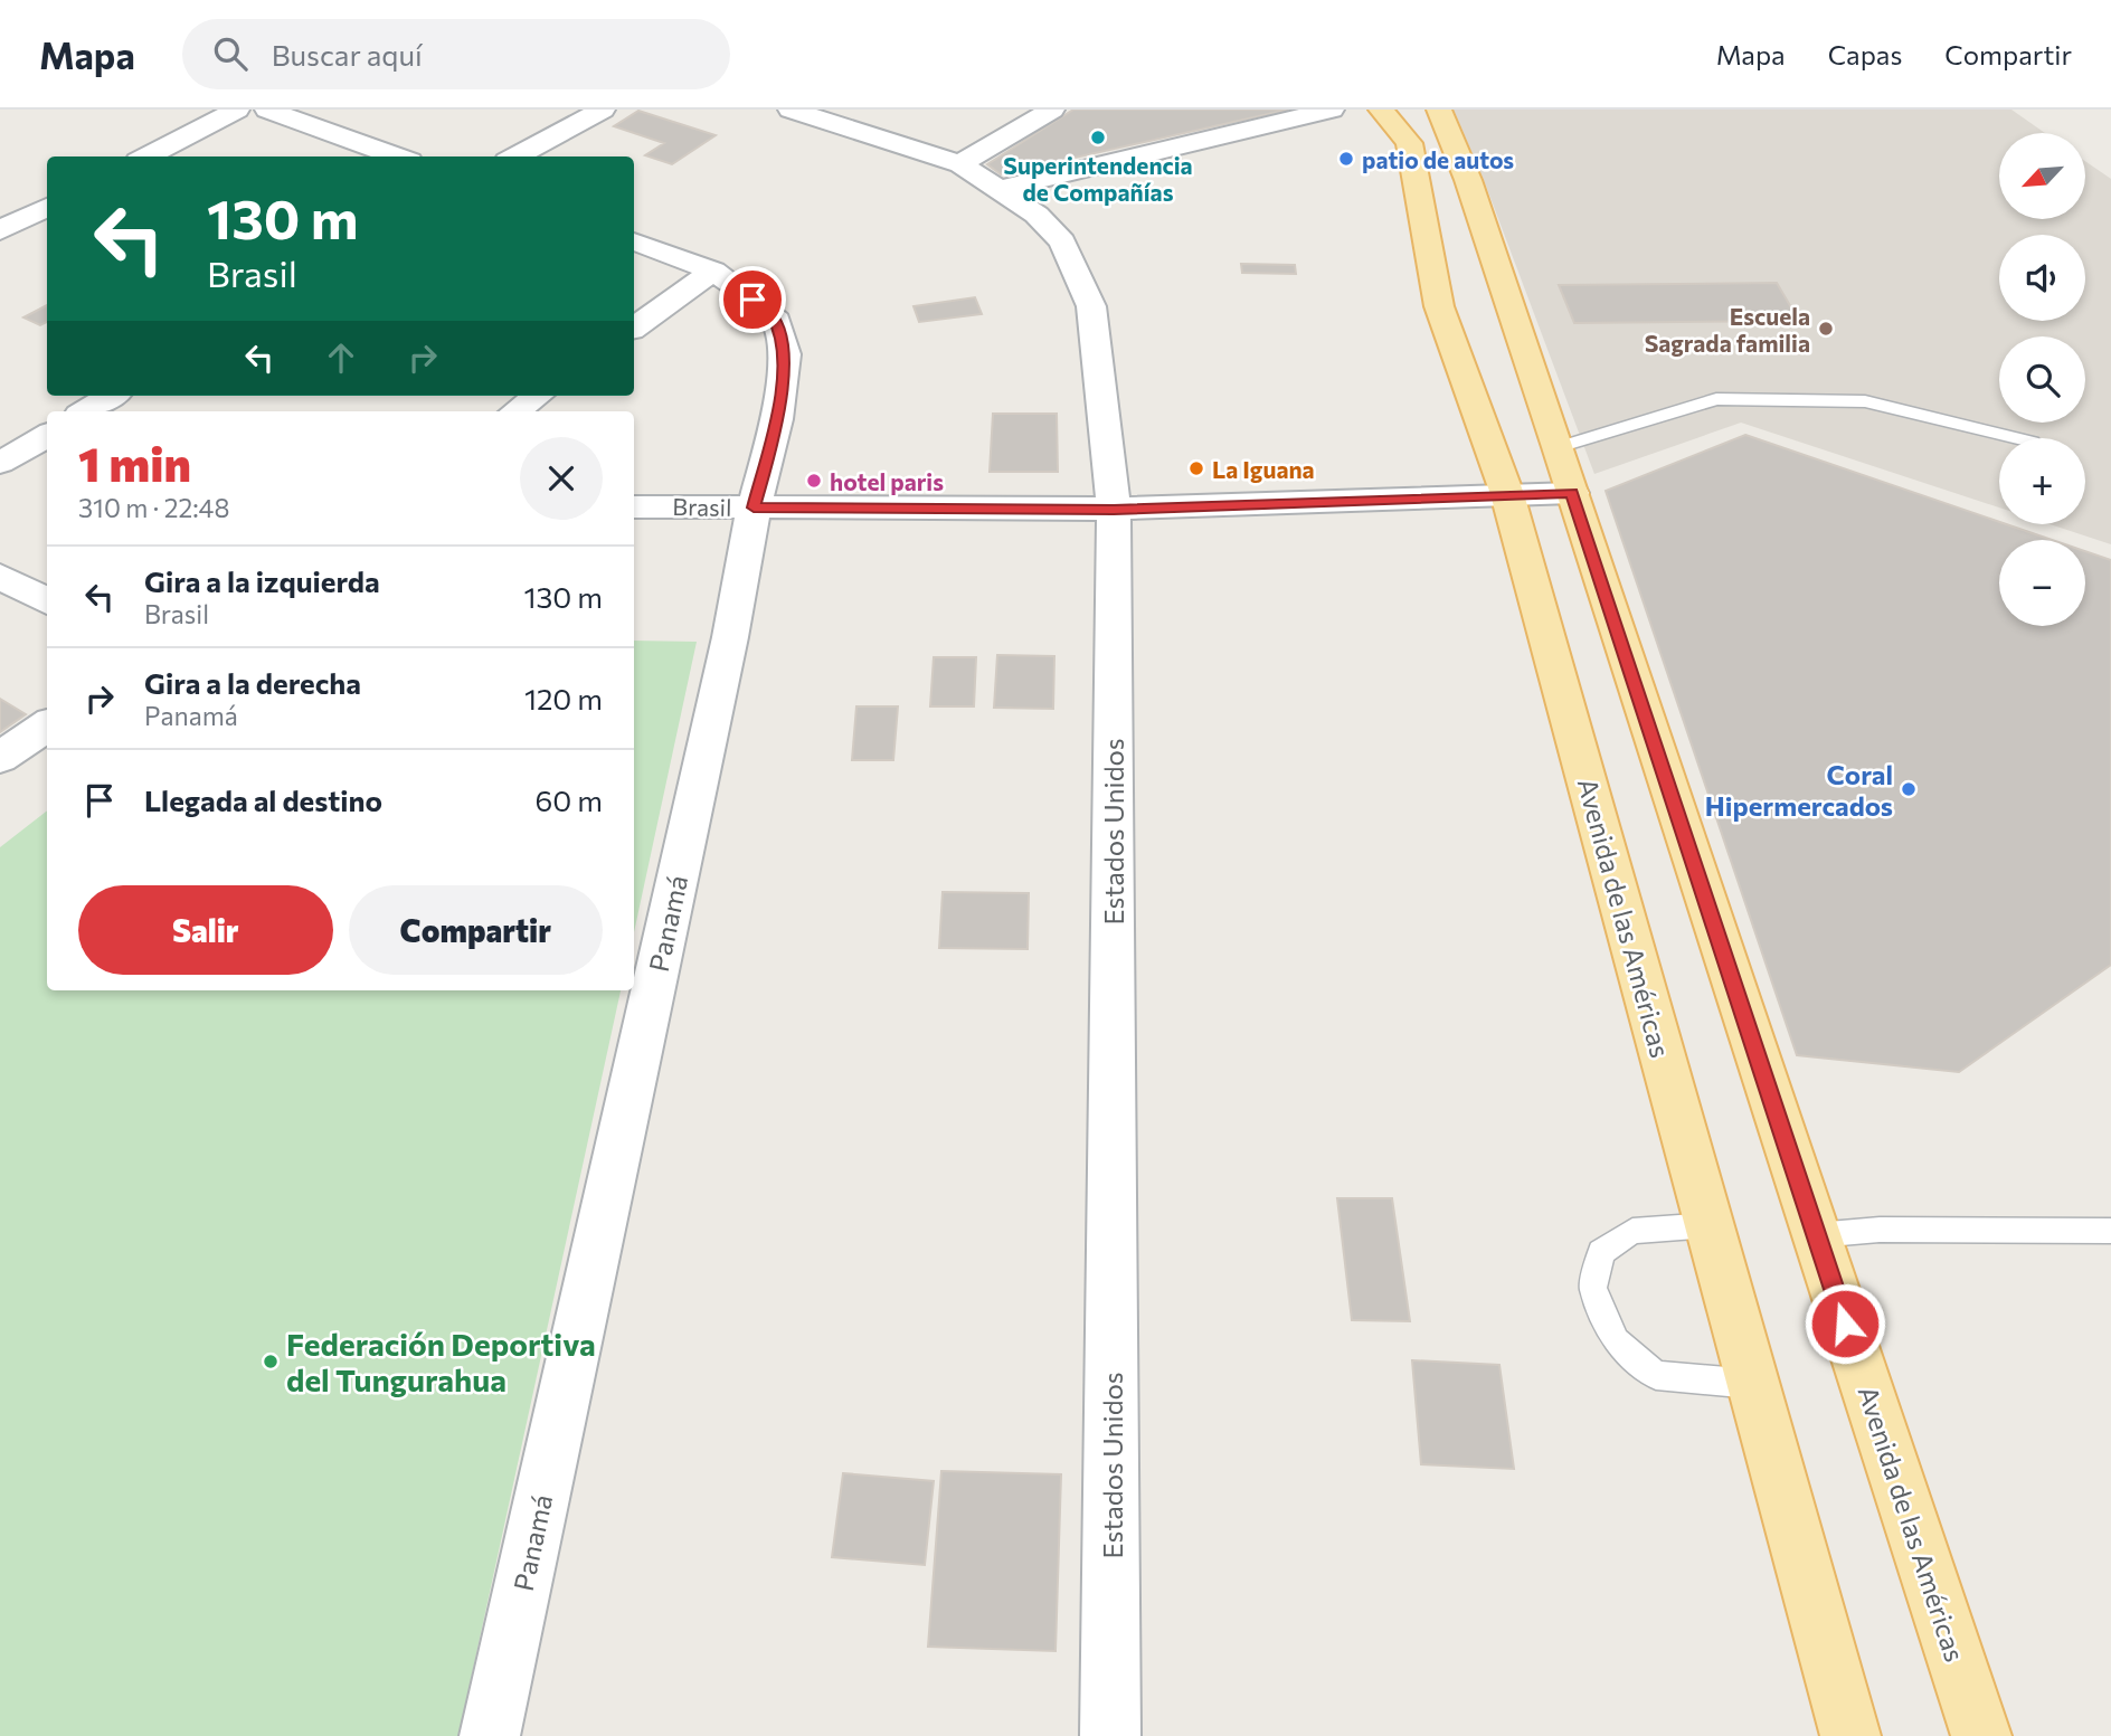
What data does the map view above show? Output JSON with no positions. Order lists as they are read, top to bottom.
{
  "streets": {
    "main road": ["Avenida de las Américas"],
    "street": ["Brasil", "Estados Unidos", "Panamá"]
  },
  "crossings": [
    ["Brasil", "Estados Unidos"],
    ["Brasil", "Avenida de las Américas"],
    ["Brasil", "Panamá"]
  ],
  "places": [
    "Superintendencia de Compañías",
    "patio de autos",
    "Escuela Sagrada familia",
    "La Iguana",
    "hotel paris",
    "Coral Hipermercados",
    "Federación Deportiva del Tungurahua"
  ],
  "north": "bottom left",
  "page": {
    "header": "Mapa",
    "search": "Buscar aquí",
    "nav": ["Mapa", "Capas", "Compartir"],
    "map_buttons": ["+", "−"],
    "turn": ["130 m", "Brasil"],
    "heading": ["1 min", "310 m · 22:48"],
    "list": [
      {
        "name": "Gira a la izquierda",
        "note": "Brasil",
        "value": "130 m"
      },
      {
        "name": "Gira a la derecha",
        "note": "Panamá",
        "value": "120 m"
      },
      {
        "name": "Llegada al destino",
        "value": "60 m"
      }
    ],
    "buttons": ["Salir", "Compartir"]
  }
}
